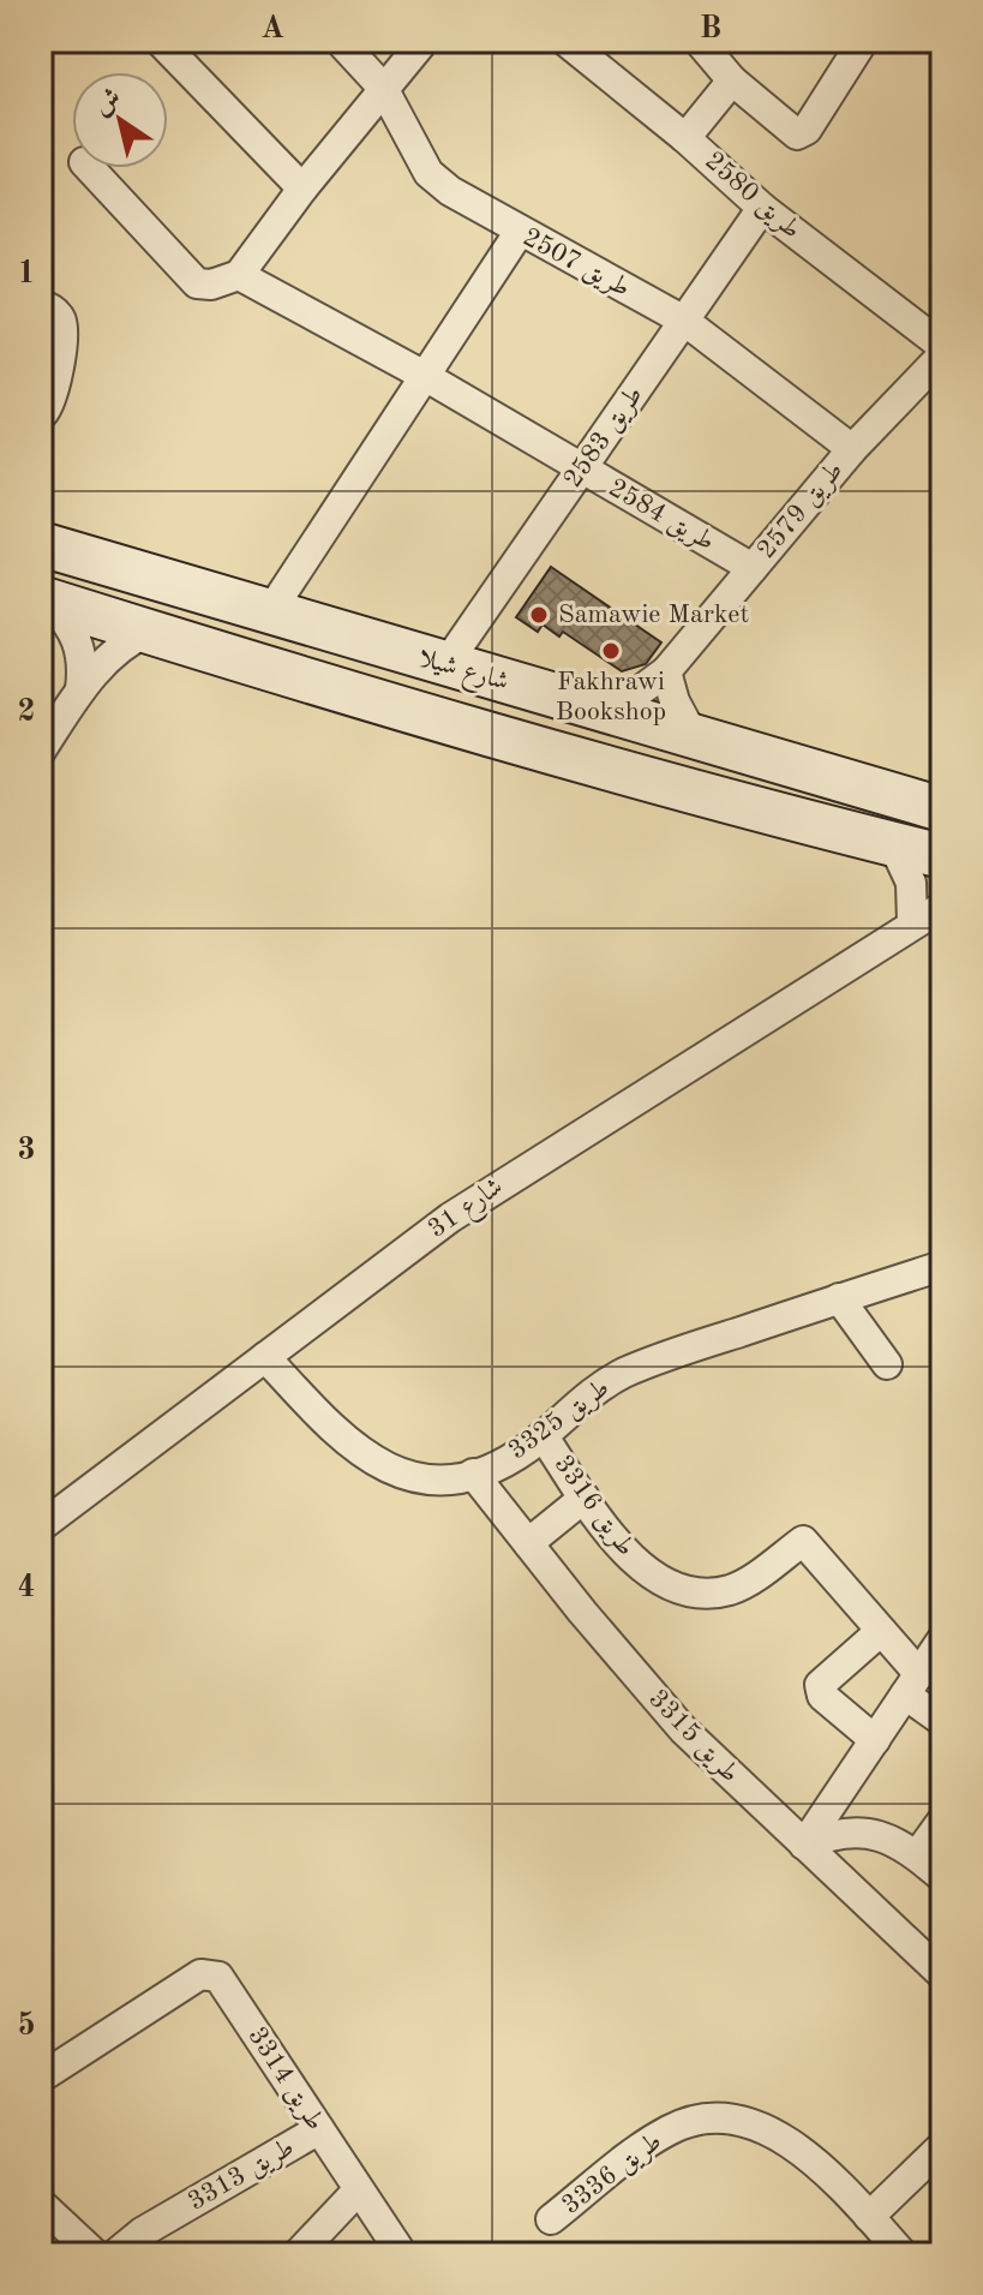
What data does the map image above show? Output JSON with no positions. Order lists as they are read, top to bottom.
{
  "streets": {
    "main road": ["شارع شيلا"],
    "street": [
      "طريق 2580",
      "طريق 2507",
      "طريق 2583",
      "طريق 2579",
      "طريق 2584",
      "شارع 31",
      "طريق 3325",
      "طريق 3316",
      "طريق 3315",
      "طريق 3314",
      "طريق 3336",
      "طريق 3313"
    ]
  },
  "crossings": [
    ["طريق 2580", "طريق 2583"],
    ["طريق 2507", "طريق 2583"],
    ["طريق 2507", "طريق 2579"],
    ["طريق 2583", "طريق 2584"],
    ["طريق 2583", "شارع شيلا"],
    ["طريق 2579", "طريق 2584"],
    ["طريق 2579", "شارع شيلا"],
    ["شارع 31", "طريق 3325"],
    ["طريق 3325", "طريق 3316"],
    ["طريق 3325", "طريق 3315"],
    ["طريق 3314", "طريق 3313"]
  ],
  "places": ["Samawie Market", "Fakhrawi Bookshop"],
  "north": "top left",
  "grid": {
    "columns": ["A", "B"],
    "rows": [
      "1",
      "2",
      "3",
      "4",
      "5"
    ]
  }
}
